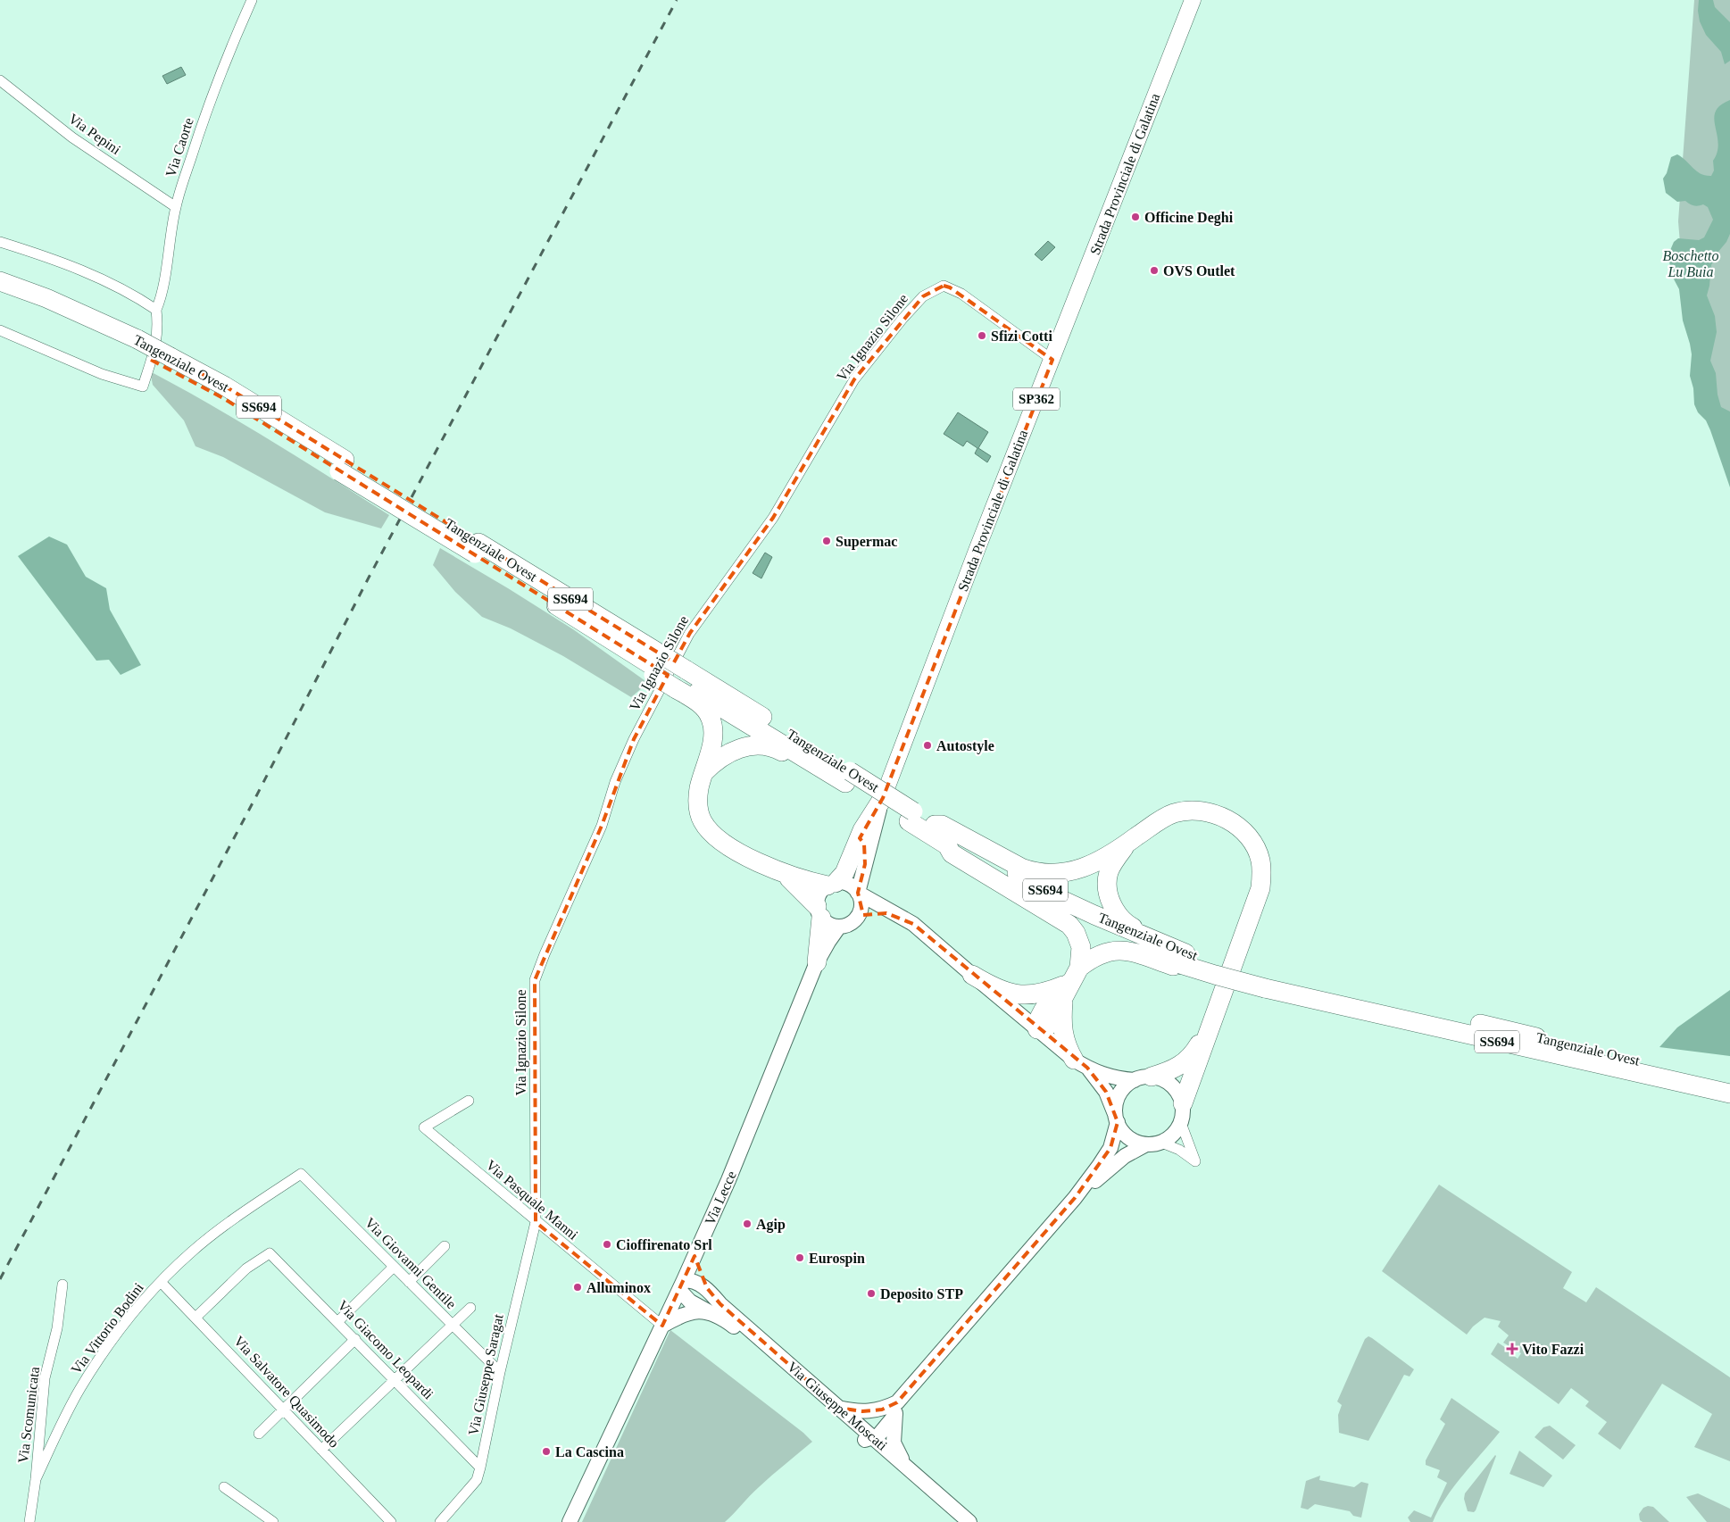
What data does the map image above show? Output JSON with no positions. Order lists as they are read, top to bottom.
{
  "streets": {
    "highway": ["Tangenziale Ovest", "SS694"],
    "main road": [
      "Strada Provinciale di Galatina",
      "SP362",
      "Via Lecce",
      "Via Giuseppe Moscati"
    ],
    "street": [
      "Via Pepini",
      "Via Caorte",
      "Via Ignazio Silone",
      "Via Pasquale Manni",
      "Via Giovanni Gentile",
      "Via Vittorio Bodini",
      "Via Giacomo Leopardi",
      "Via Giuseppe Saragat",
      "Via Salvatore Quasimodo",
      "Via Scomunicata"
    ]
  },
  "crossings": [
    ["Via Pepini", "Via Caorte"],
    ["Strada Provinciale di Galatina", "Via Ignazio Silone"],
    ["Via Ignazio Silone", "Via Pasquale Manni"],
    ["Via Ignazio Silone", "Via Giuseppe Saragat"],
    ["Via Lecce", "Via Pasquale Manni"],
    ["Via Lecce", "Via Giuseppe Moscati"],
    ["Via Pasquale Manni", "Via Giuseppe Saragat"],
    ["Via Giovanni Gentile", "Via Vittorio Bodini"],
    ["Via Giovanni Gentile", "Via Giuseppe Saragat"],
    ["Via Vittorio Bodini", "Via Salvatore Quasimodo"],
    ["Via Vittorio Bodini", "Via Scomunicata"],
    ["Via Giacomo Leopardi", "Via Giuseppe Saragat"],
    ["Via Giacomo Leopardi", "Via Salvatore Quasimodo"]
  ],
  "parks": ["Boschetto Lu Buia"],
  "places": {
    "other": [
      "Officine Deghi",
      "OVS Outlet",
      "Sfizi Cotti",
      "Supermac",
      "Autostyle",
      "Agip",
      "Cioffirenato Srl",
      "Eurospin",
      "Alluminox",
      "Deposito STP",
      "La Cascina"
    ],
    "health": ["Vito Fazzi"]
  }
}
